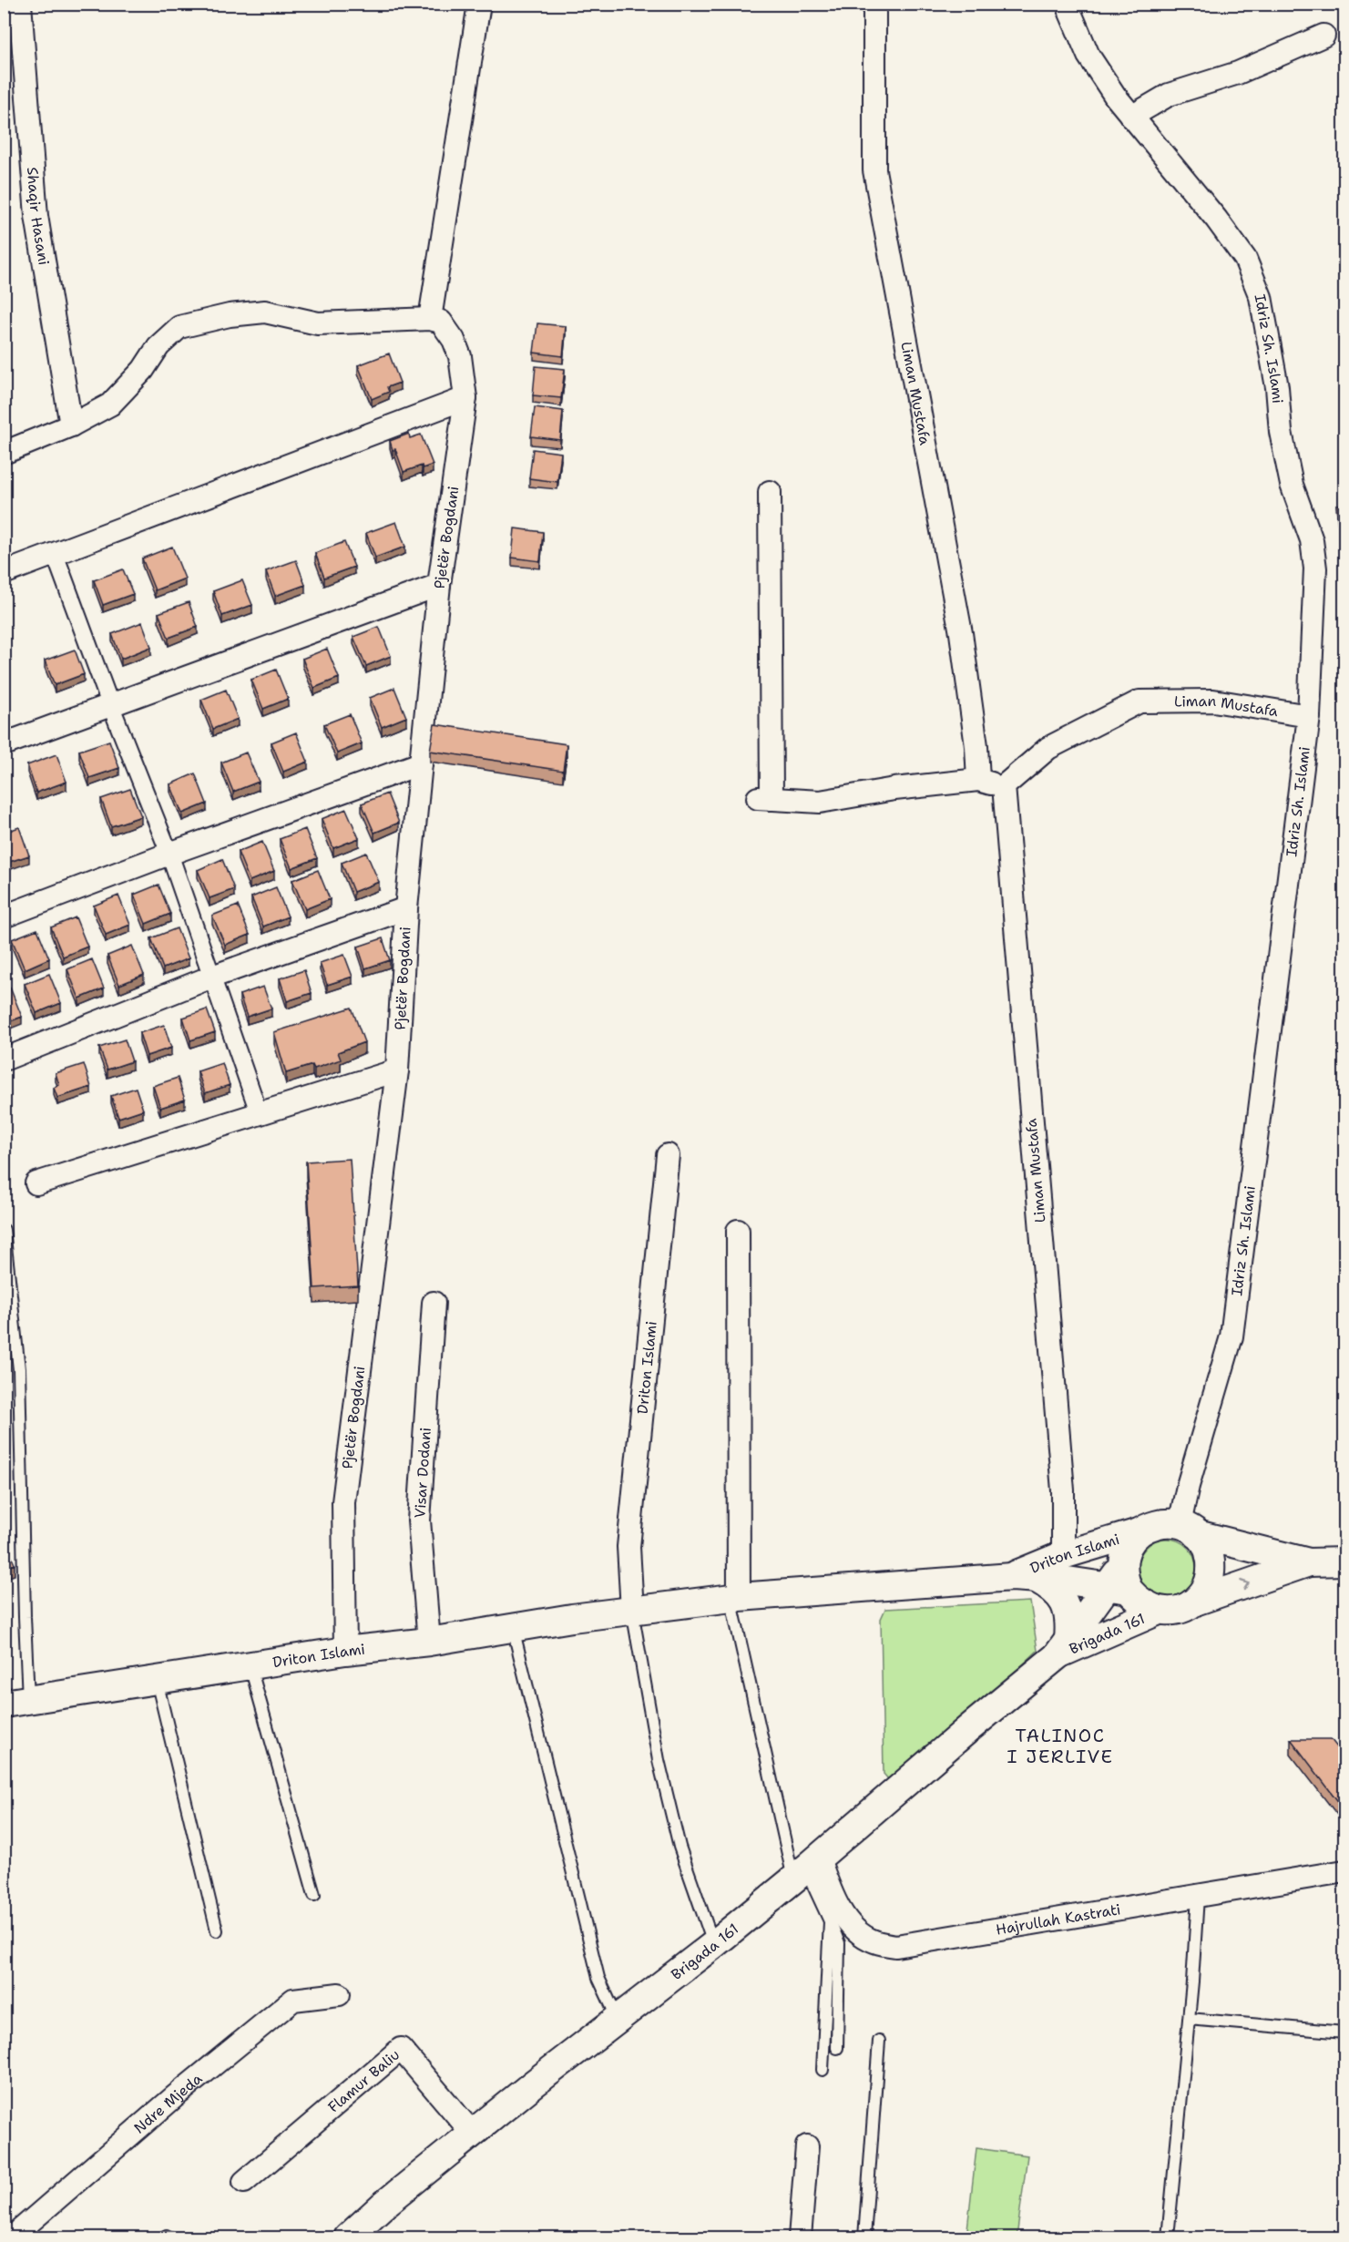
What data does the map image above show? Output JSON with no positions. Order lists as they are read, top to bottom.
{
  "streets": {
    "street": [
      "Shaqir Hasani",
      "Idriz Sh. Islami",
      "Liman Mustafa",
      "Pjetër Bogdani",
      "Driton Islami",
      "Visar Dodani",
      "Brigada 161",
      "Hajrullah Kastrati",
      "Flamur Baliu",
      "Ndre Mjeda"
    ]
  },
  "crossings": [
    ["Idriz Sh. Islami", "Liman Mustafa"],
    ["Idriz Sh. Islami", "Driton Islami"],
    ["Idriz Sh. Islami", "Brigada 161"],
    ["Liman Mustafa", "Driton Islami"],
    ["Pjetër Bogdani", "Driton Islami"],
    ["Driton Islami", "Visar Dodani"],
    ["Driton Islami", "Brigada 161"],
    ["Brigada 161", "Hajrullah Kastrati"],
    ["Brigada 161", "Flamur Baliu"]
  ],
  "districts": ["TALINOC I JERLIVE"]
}
